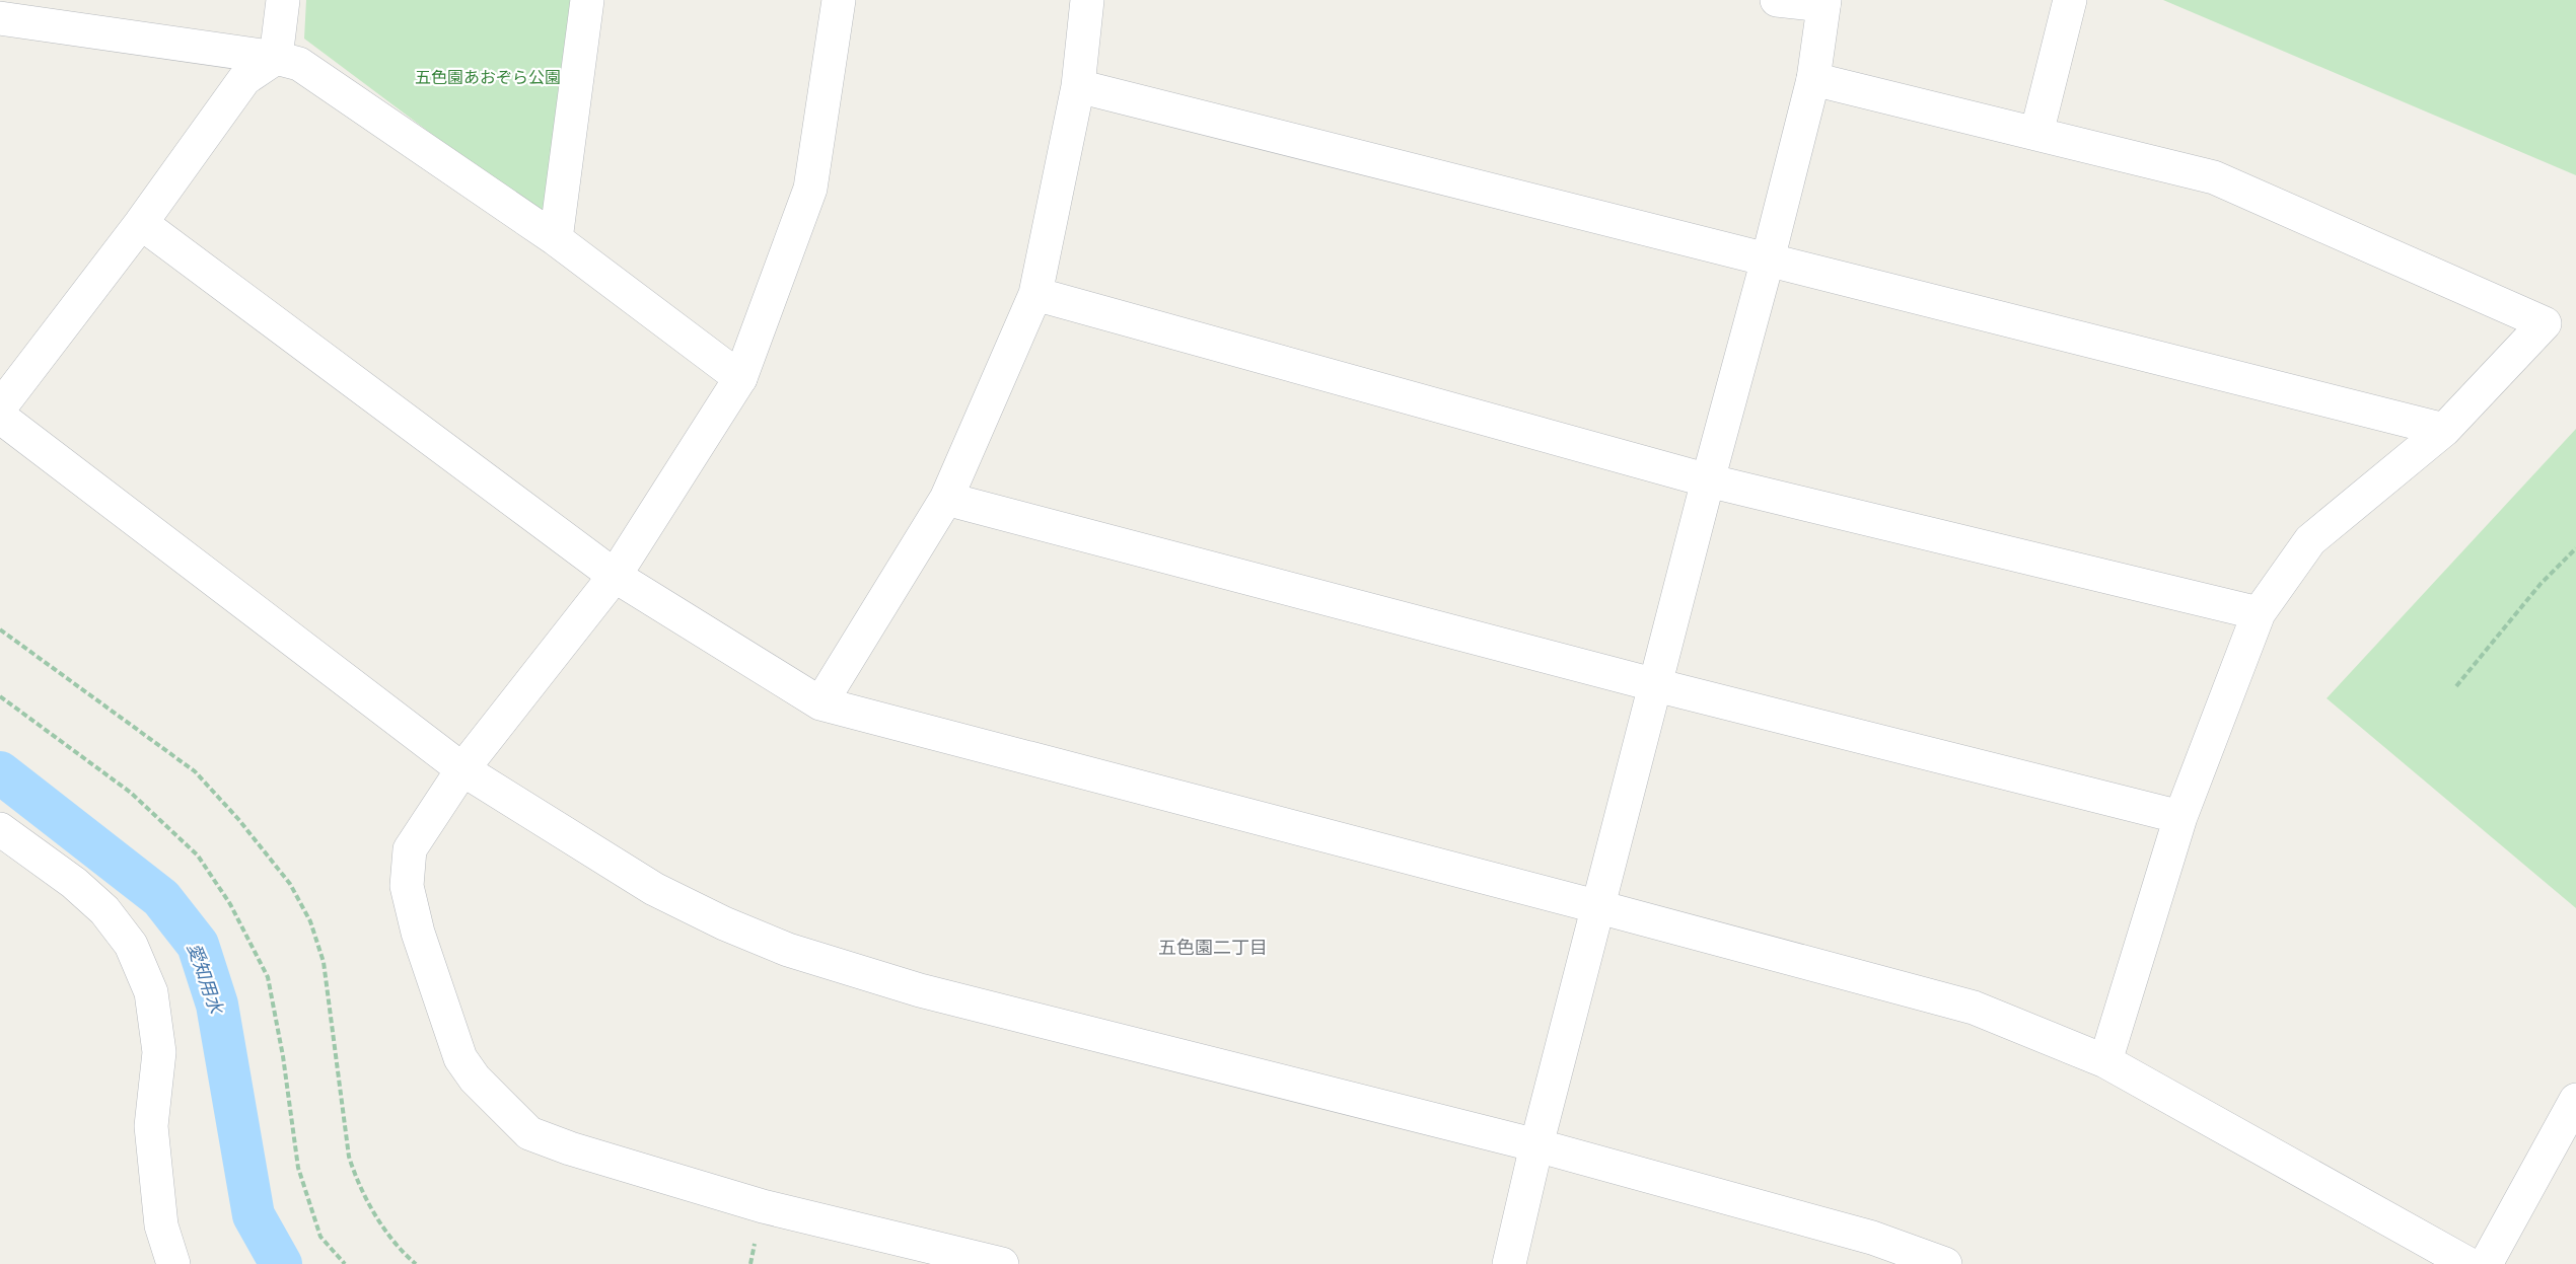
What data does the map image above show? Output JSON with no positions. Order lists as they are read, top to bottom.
{
  "districts": ["五色園二丁目"],
  "water": ["愛知用水"],
  "parks": ["五色園あおぞら公園"]
}
